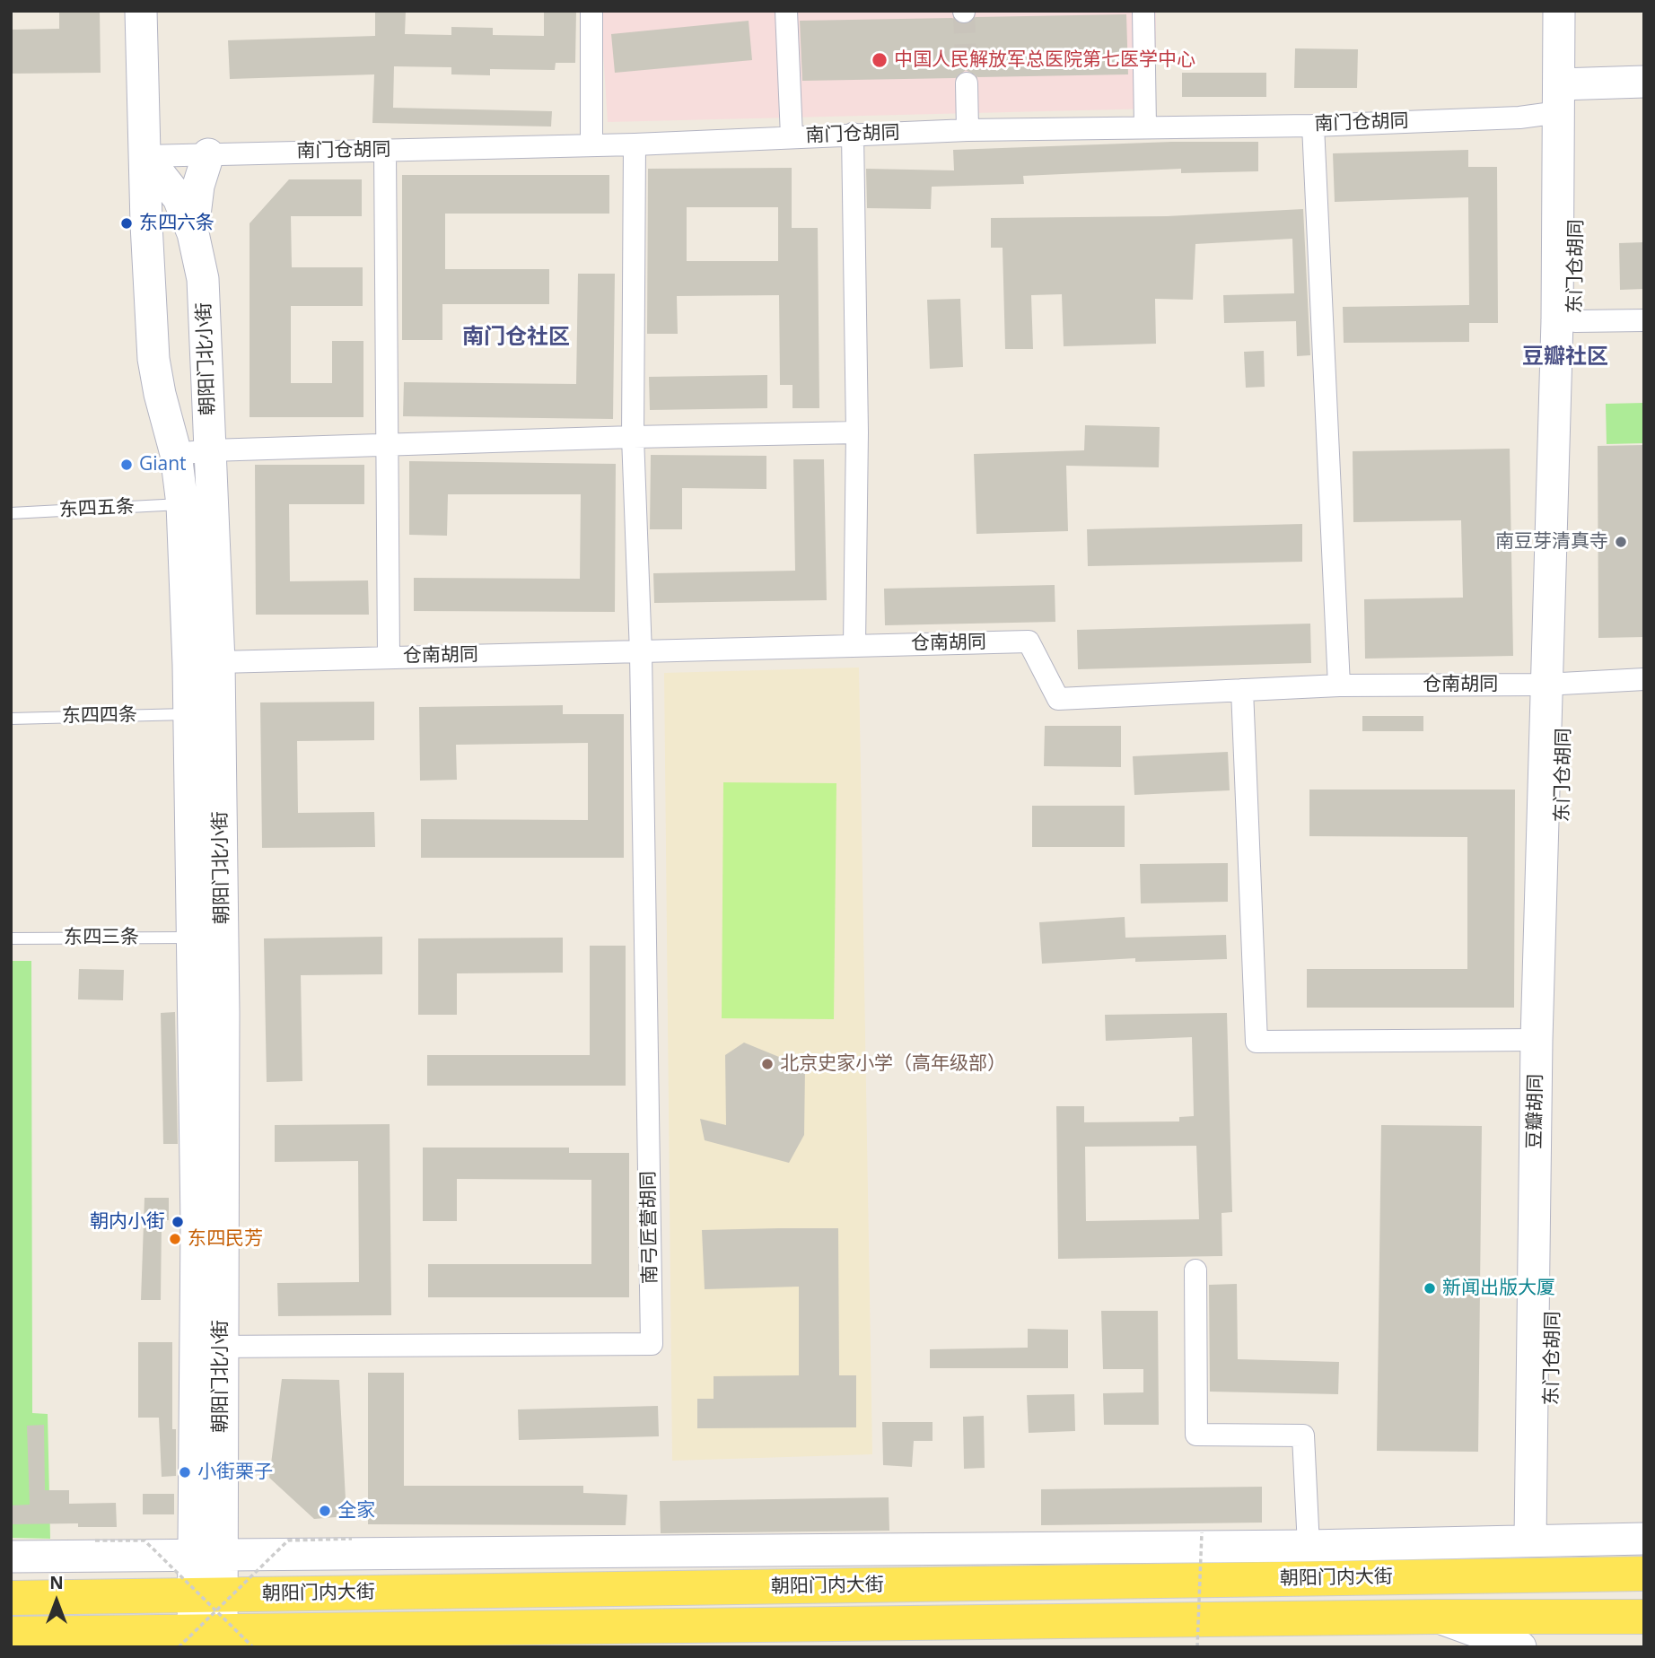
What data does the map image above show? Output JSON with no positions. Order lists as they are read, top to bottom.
{
  "streets": {
    "main road": ["朝阳门内大街"],
    "street": [
      "南门仓胡同",
      "东门仓胡同",
      "朝阳门北小街",
      "仓南胡同",
      "豆瓣胡同",
      "南弓匠营胡同"
    ],
    "lane": ["东四五条", "东四四条", "东四三条"]
  },
  "crossings": [
    ["南门仓胡同", "东门仓胡同"],
    ["南门仓胡同", "朝阳门北小街"],
    ["东门仓胡同", "仓南胡同"],
    ["东门仓胡同", "豆瓣胡同"],
    ["东门仓胡同", "朝阳门内大街"],
    ["朝阳门北小街", "东四五条"],
    ["朝阳门北小街", "仓南胡同"],
    ["朝阳门北小街", "东四四条"],
    ["朝阳门北小街", "东四三条"],
    ["朝阳门北小街", "南弓匠营胡同"],
    ["朝阳门北小街", "朝阳门内大街"],
    ["仓南胡同", "豆瓣胡同"],
    ["仓南胡同", "南弓匠营胡同"],
    ["豆瓣胡同", "朝阳门内大街"]
  ],
  "districts": ["南门仓社区", "豆瓣社区"],
  "places": [
    "中国人民解放军总医院第七医学中心",
    "东四六条",
    "Giant",
    "南豆芽清真寺",
    "北京史家小学（高年级部）",
    "朝内小街",
    "东四民芳",
    "新闻出版大厦",
    "小街栗子",
    "全家"
  ],
  "north": "top"
}
